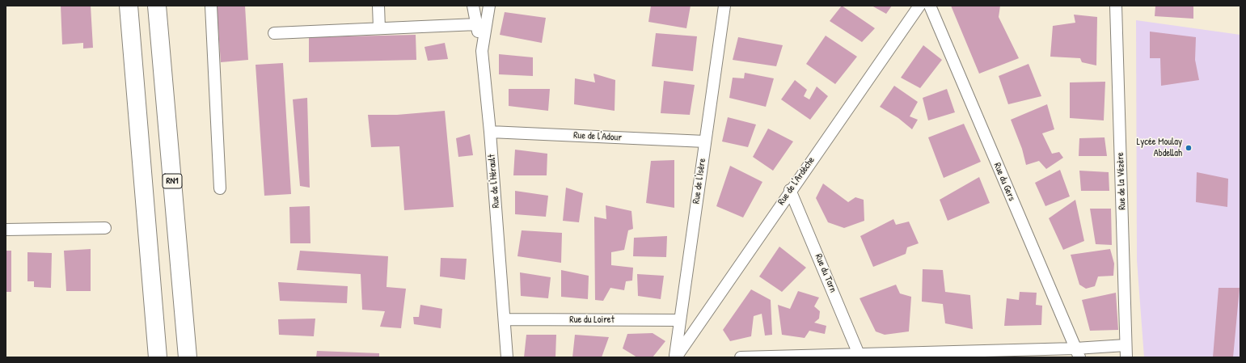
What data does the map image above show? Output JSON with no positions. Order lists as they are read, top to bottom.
{
  "streets": {
    "highway": ["RN1"],
    "street": [
      "Rue de l'Adour",
      "Rue de l'Hérault",
      "Rue de l'Isère",
      "Rue de l'Ardèche",
      "Rue de la Vézère",
      "Rue du Gers",
      "Rue du Tarn",
      "Rue du Loiret"
    ]
  },
  "crossings": [
    ["Rue de l'Adour", "Rue de l'Hérault"],
    ["Rue de l'Adour", "Rue de l'Isère"],
    ["Rue de l'Hérault", "Rue du Loiret"],
    ["Rue de l'Isère", "Rue de l'Ardèche"],
    ["Rue de l'Isère", "Rue du Loiret"],
    ["Rue de l'Ardèche", "Rue du Tarn"]
  ],
  "places": ["Lycée Moulay Abdellah"]
}
